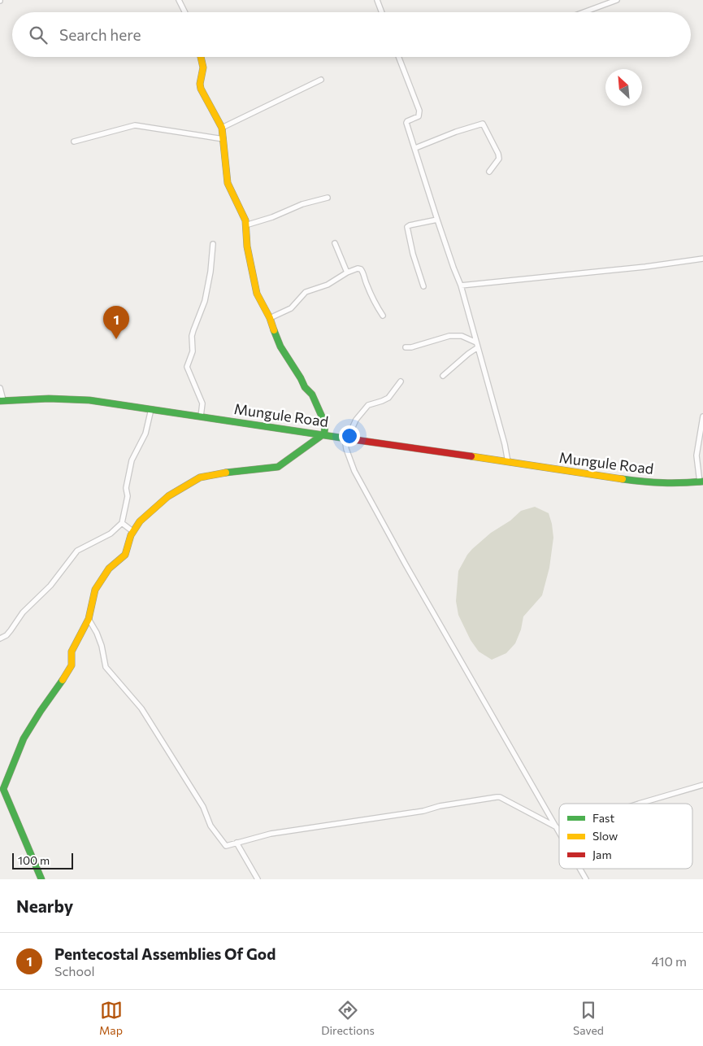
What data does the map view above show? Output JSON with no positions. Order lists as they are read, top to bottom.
{
  "streets": {
    "street": ["Mungule Road"]
  },
  "legend": ["Fast", "Slow", "Jam"],
  "scale_bar": "100 m",
  "north": "top left",
  "page": {
    "search": "Search here",
    "pins": "1",
    "scale": "100 m",
    "heading": "Nearby",
    "list": [
      {
        "mark": "1",
        "name": "Pentecostal Assemblies Of God",
        "note": "School",
        "value": "410 m"
      }
    ],
    "nav": ["Map", "Directions", "Saved"]
  }
}
